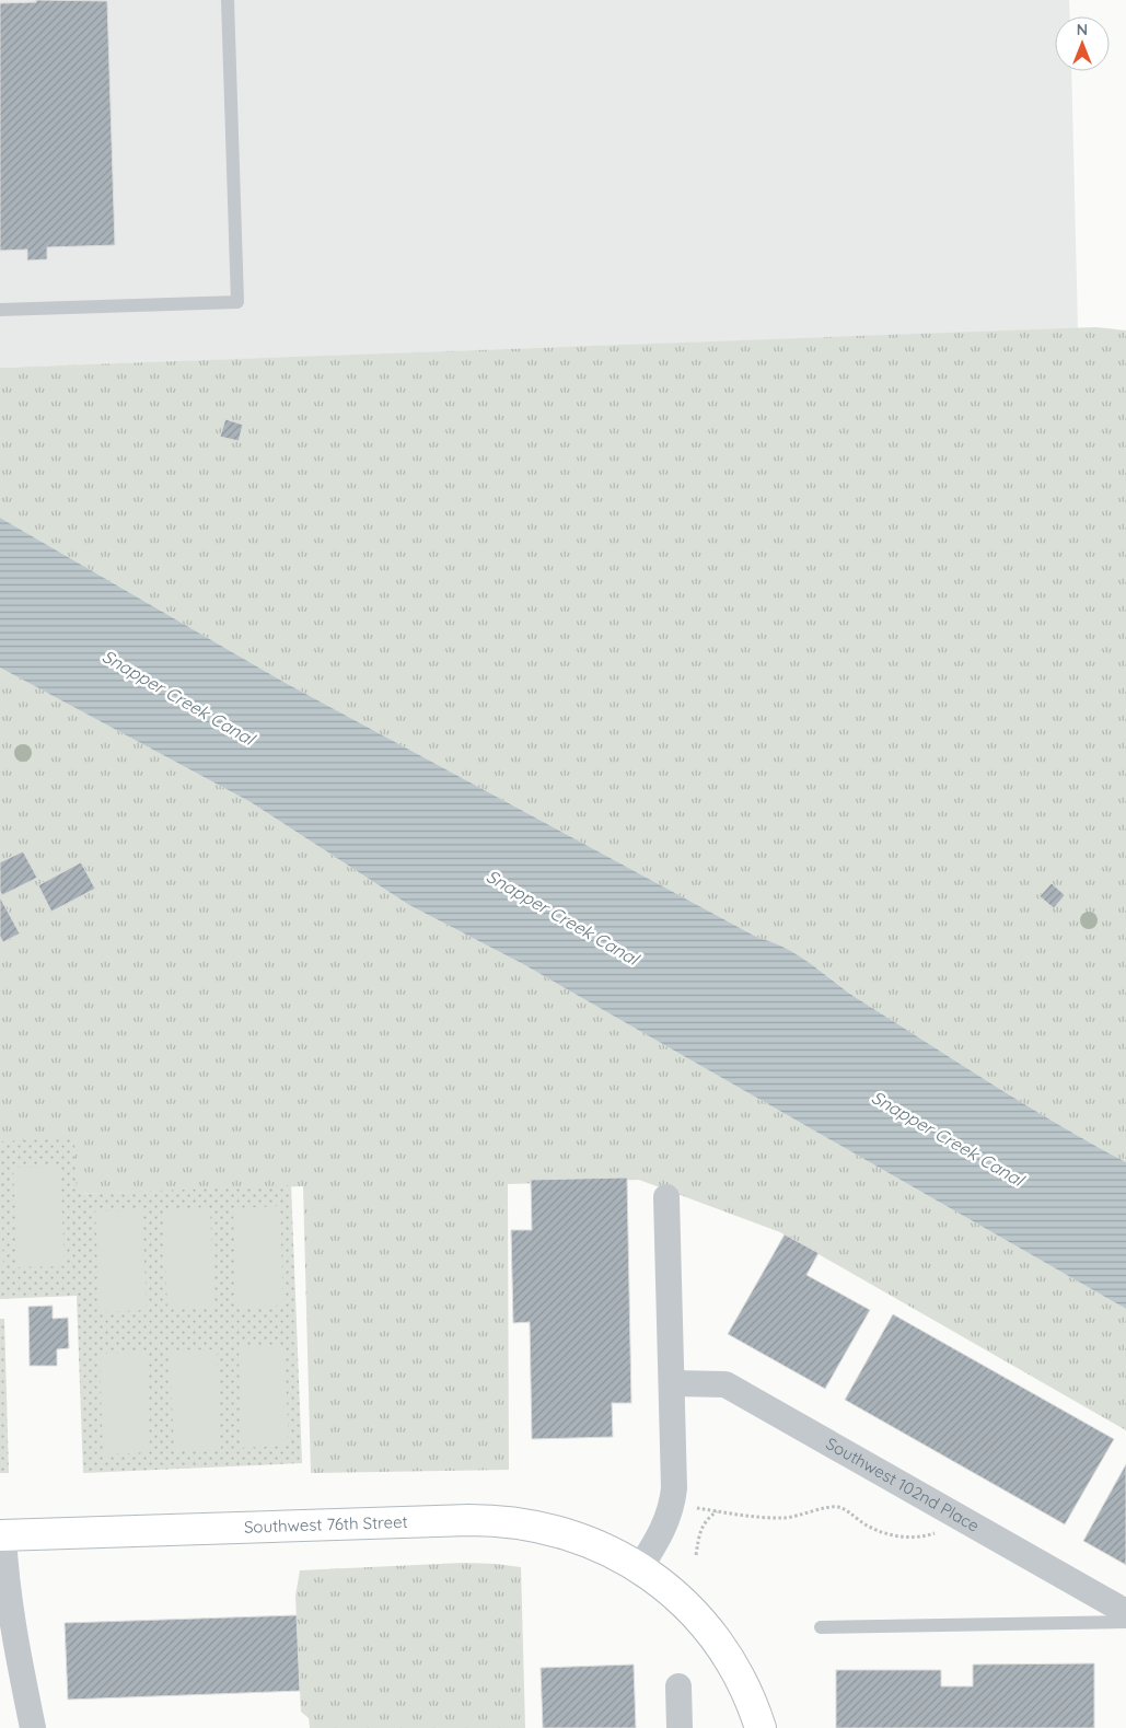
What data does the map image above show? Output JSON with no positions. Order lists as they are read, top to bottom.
{
  "streets": {
    "street": ["Southwest 102nd Place", "Southwest 76th Street"]
  },
  "water": ["Snapper Creek Canal"],
  "north": "top"
}
